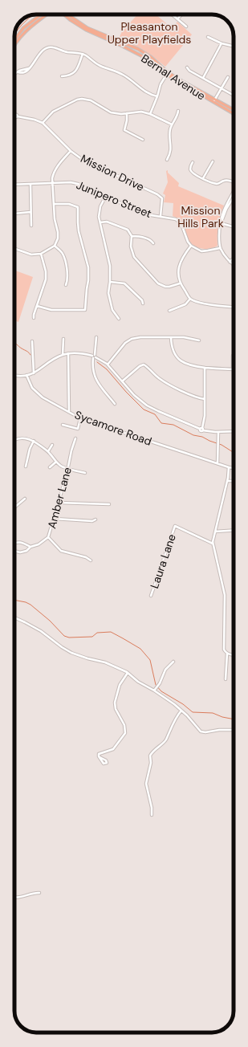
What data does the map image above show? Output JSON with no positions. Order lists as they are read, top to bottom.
{
  "streets": {
    "main road": ["Bernal Avenue"],
    "street": [
      "Mission Drive",
      "Junipero Street",
      "Sycamore Road",
      "Amber Lane",
      "Laura Lane"
    ]
  },
  "crossings": [
    ["Mission Drive", "Junipero Street"]
  ],
  "parks": ["Pleasanton Upper Playfields", "Mission Hills Park"]
}
